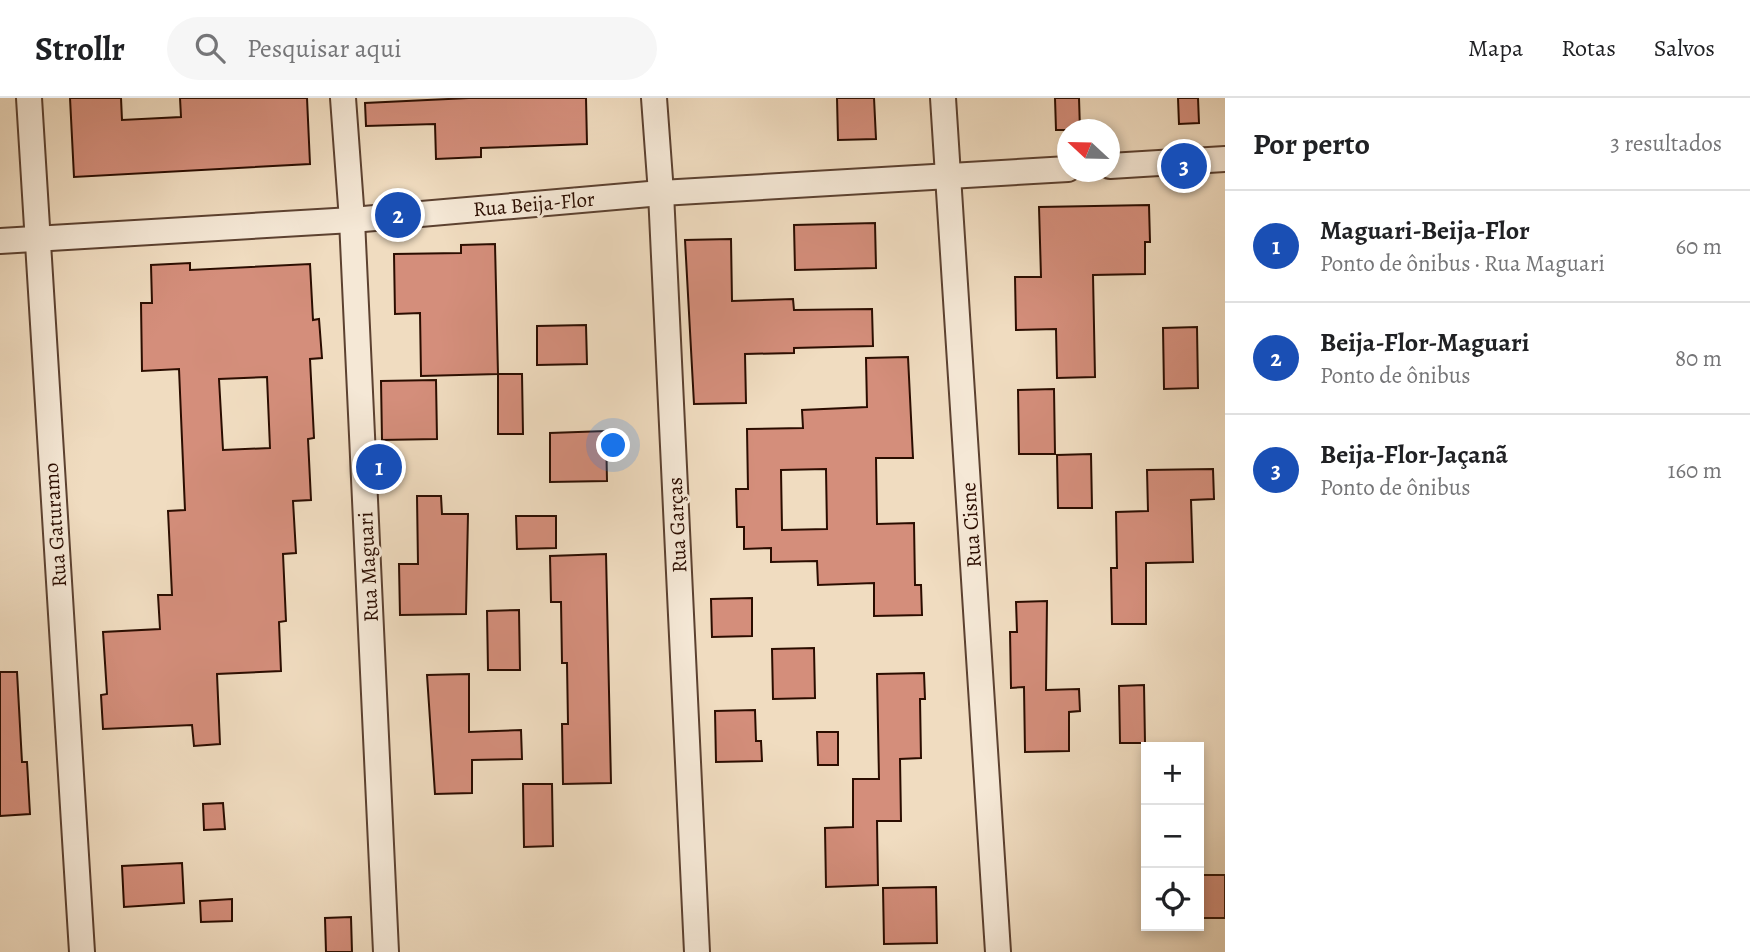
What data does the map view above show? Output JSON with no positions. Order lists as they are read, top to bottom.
{
  "streets": {
    "street": [
      "Rua Beija-Flor",
      "Rua Gaturamo",
      "Rua Garças",
      "Rua Cisne",
      "Rua Maguari"
    ]
  },
  "crossings": [
    ["Rua Beija-Flor", "Rua Gaturamo"],
    ["Rua Beija-Flor", "Rua Garças"],
    ["Rua Beija-Flor", "Rua Cisne"],
    ["Rua Beija-Flor", "Rua Maguari"]
  ],
  "north": "left",
  "page": {
    "header": "Strollr",
    "search": "Pesquisar aqui",
    "nav": ["Mapa", "Rotas", "Salvos"],
    "heading": ["Por perto", "3 resultados"],
    "pins": ["3", "2", "1"],
    "list": [
      {
        "mark": "1",
        "name": "Maguari-Beija-Flor",
        "note": "Ponto de ônibus · Rua Maguari",
        "value": "60 m"
      },
      {
        "mark": "2",
        "name": "Beija-Flor-Maguari",
        "note": "Ponto de ônibus",
        "value": "80 m"
      },
      {
        "mark": "3",
        "name": "Beija-Flor-Jaçanã",
        "note": "Ponto de ônibus",
        "value": "160 m"
      }
    ],
    "map_buttons": ["+", "−"]
  }
}
